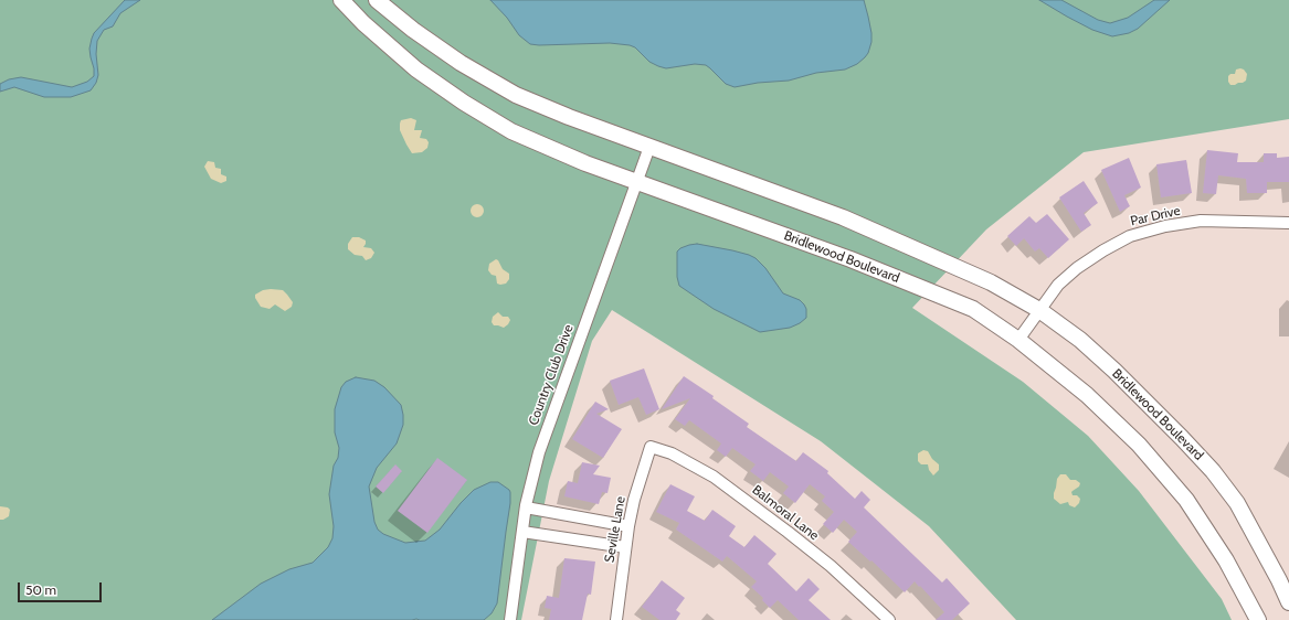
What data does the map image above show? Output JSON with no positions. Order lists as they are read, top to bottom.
{
  "streets": {
    "main road": ["Bridlewood Boulevard"],
    "street": [
      "Par Drive",
      "Country Club Drive",
      "Balmoral Lane",
      "Seville Lane"
    ]
  },
  "crossings": [
    ["Par Drive", "Bridlewood Boulevard"],
    ["Bridlewood Boulevard", "Country Club Drive"],
    ["Balmoral Lane", "Seville Lane"]
  ],
  "scale_bar": "50 m"
}
